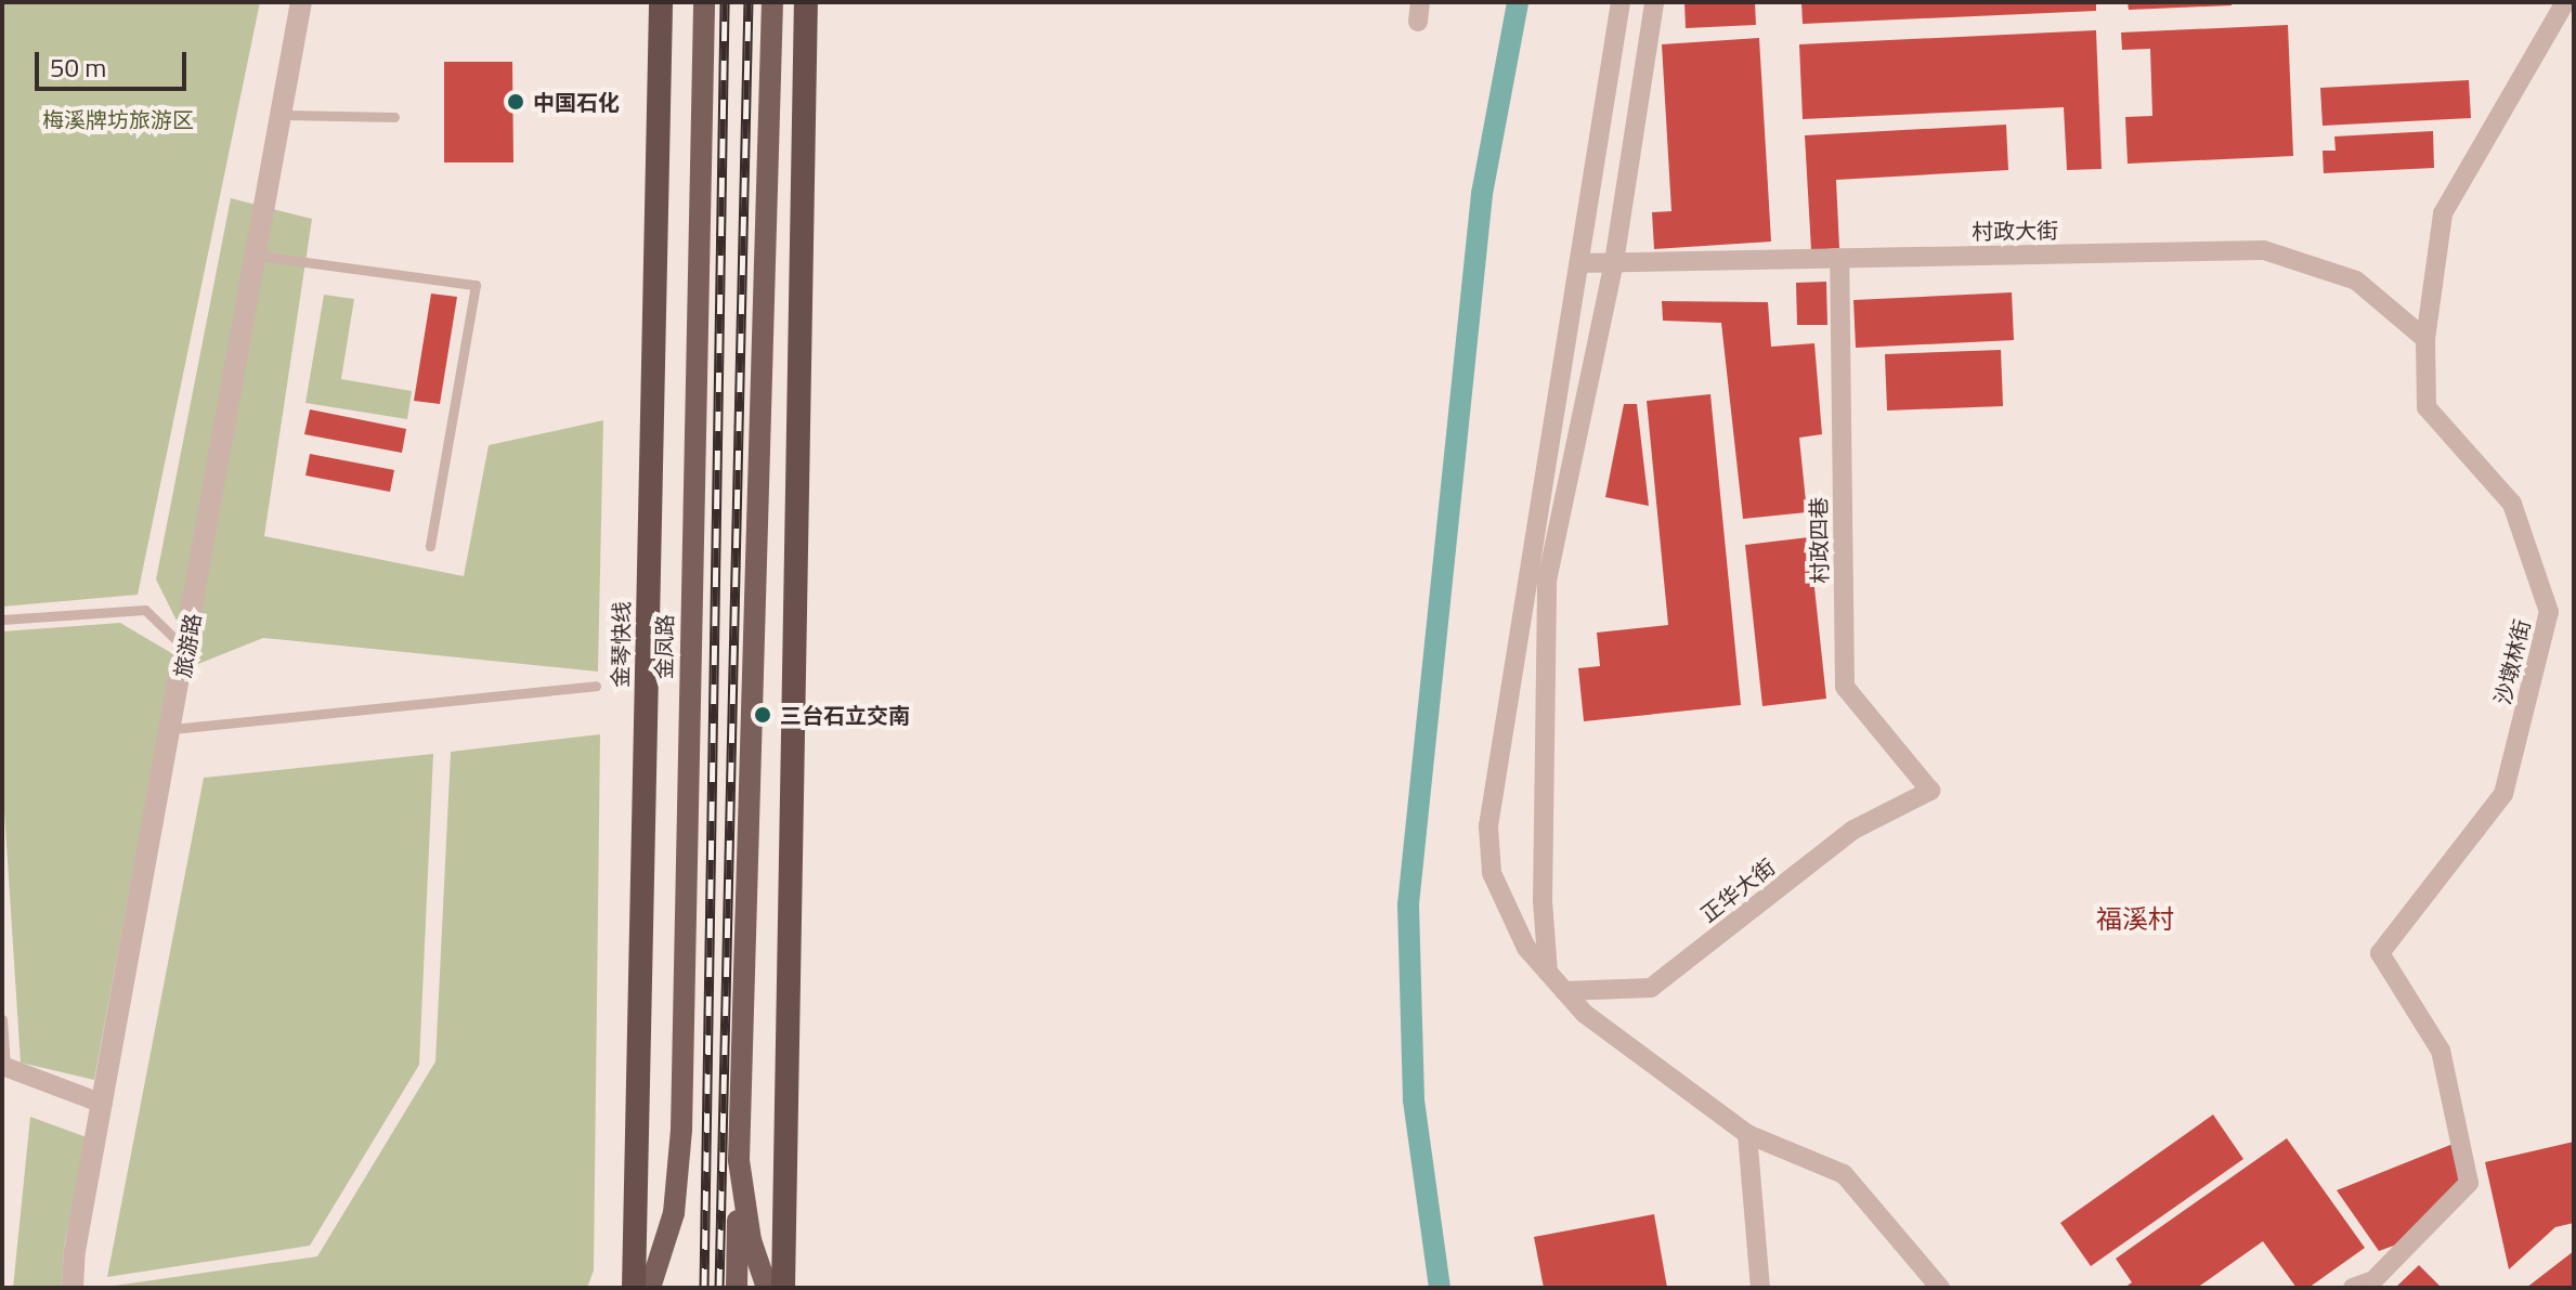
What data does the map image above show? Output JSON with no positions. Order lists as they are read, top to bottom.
{
  "streets": {
    "highway": ["金琴快线"],
    "main road": ["金凤路"],
    "street": [
      "村政大街",
      "村政四巷",
      "旅游路",
      "沙墩林街",
      "正华大街"
    ]
  },
  "crossings": [
    ["村政大街", "村政四巷"],
    ["村政大街", "沙墩林街"],
    ["村政四巷", "正华大街"]
  ],
  "districts": ["福溪村"],
  "parks": ["梅溪牌坊旅游区"],
  "places": ["中国石化", "三台石立交南"],
  "scale_bar": "50 m"
}
